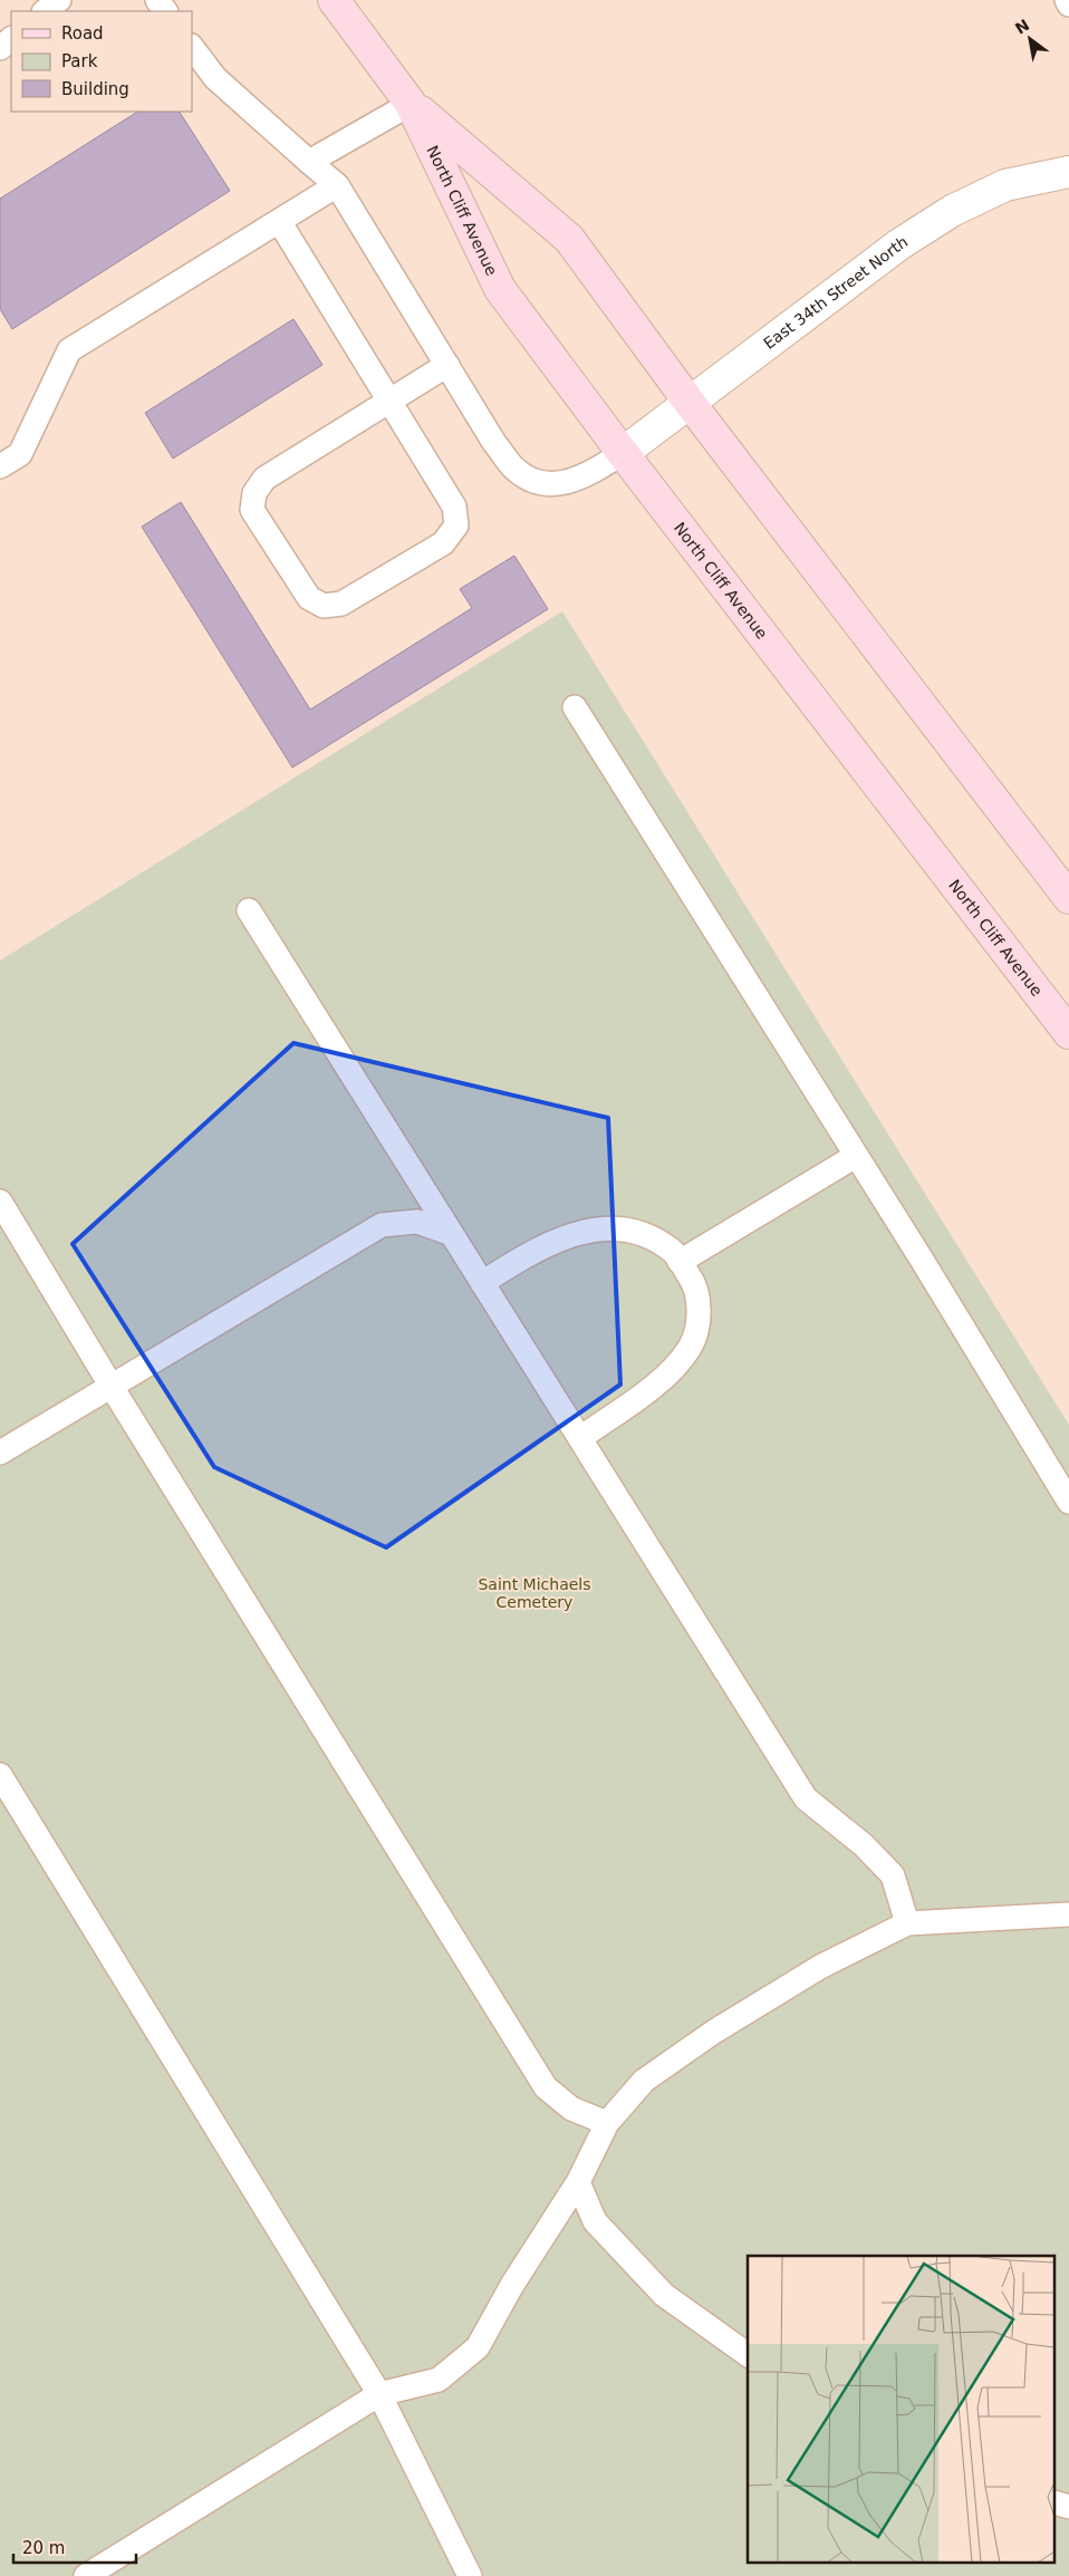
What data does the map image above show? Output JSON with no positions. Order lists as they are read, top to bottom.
{
  "streets": {
    "main road": ["North Cliff Avenue"],
    "street": ["East 34th Street North"]
  },
  "crossings": [
    ["North Cliff Avenue", "East 34th Street North"]
  ],
  "parks": ["Saint Michaels Cemetery"],
  "legend": ["Road", "Park", "Building"],
  "scale_bar": "20 m",
  "north": "top left"
}
